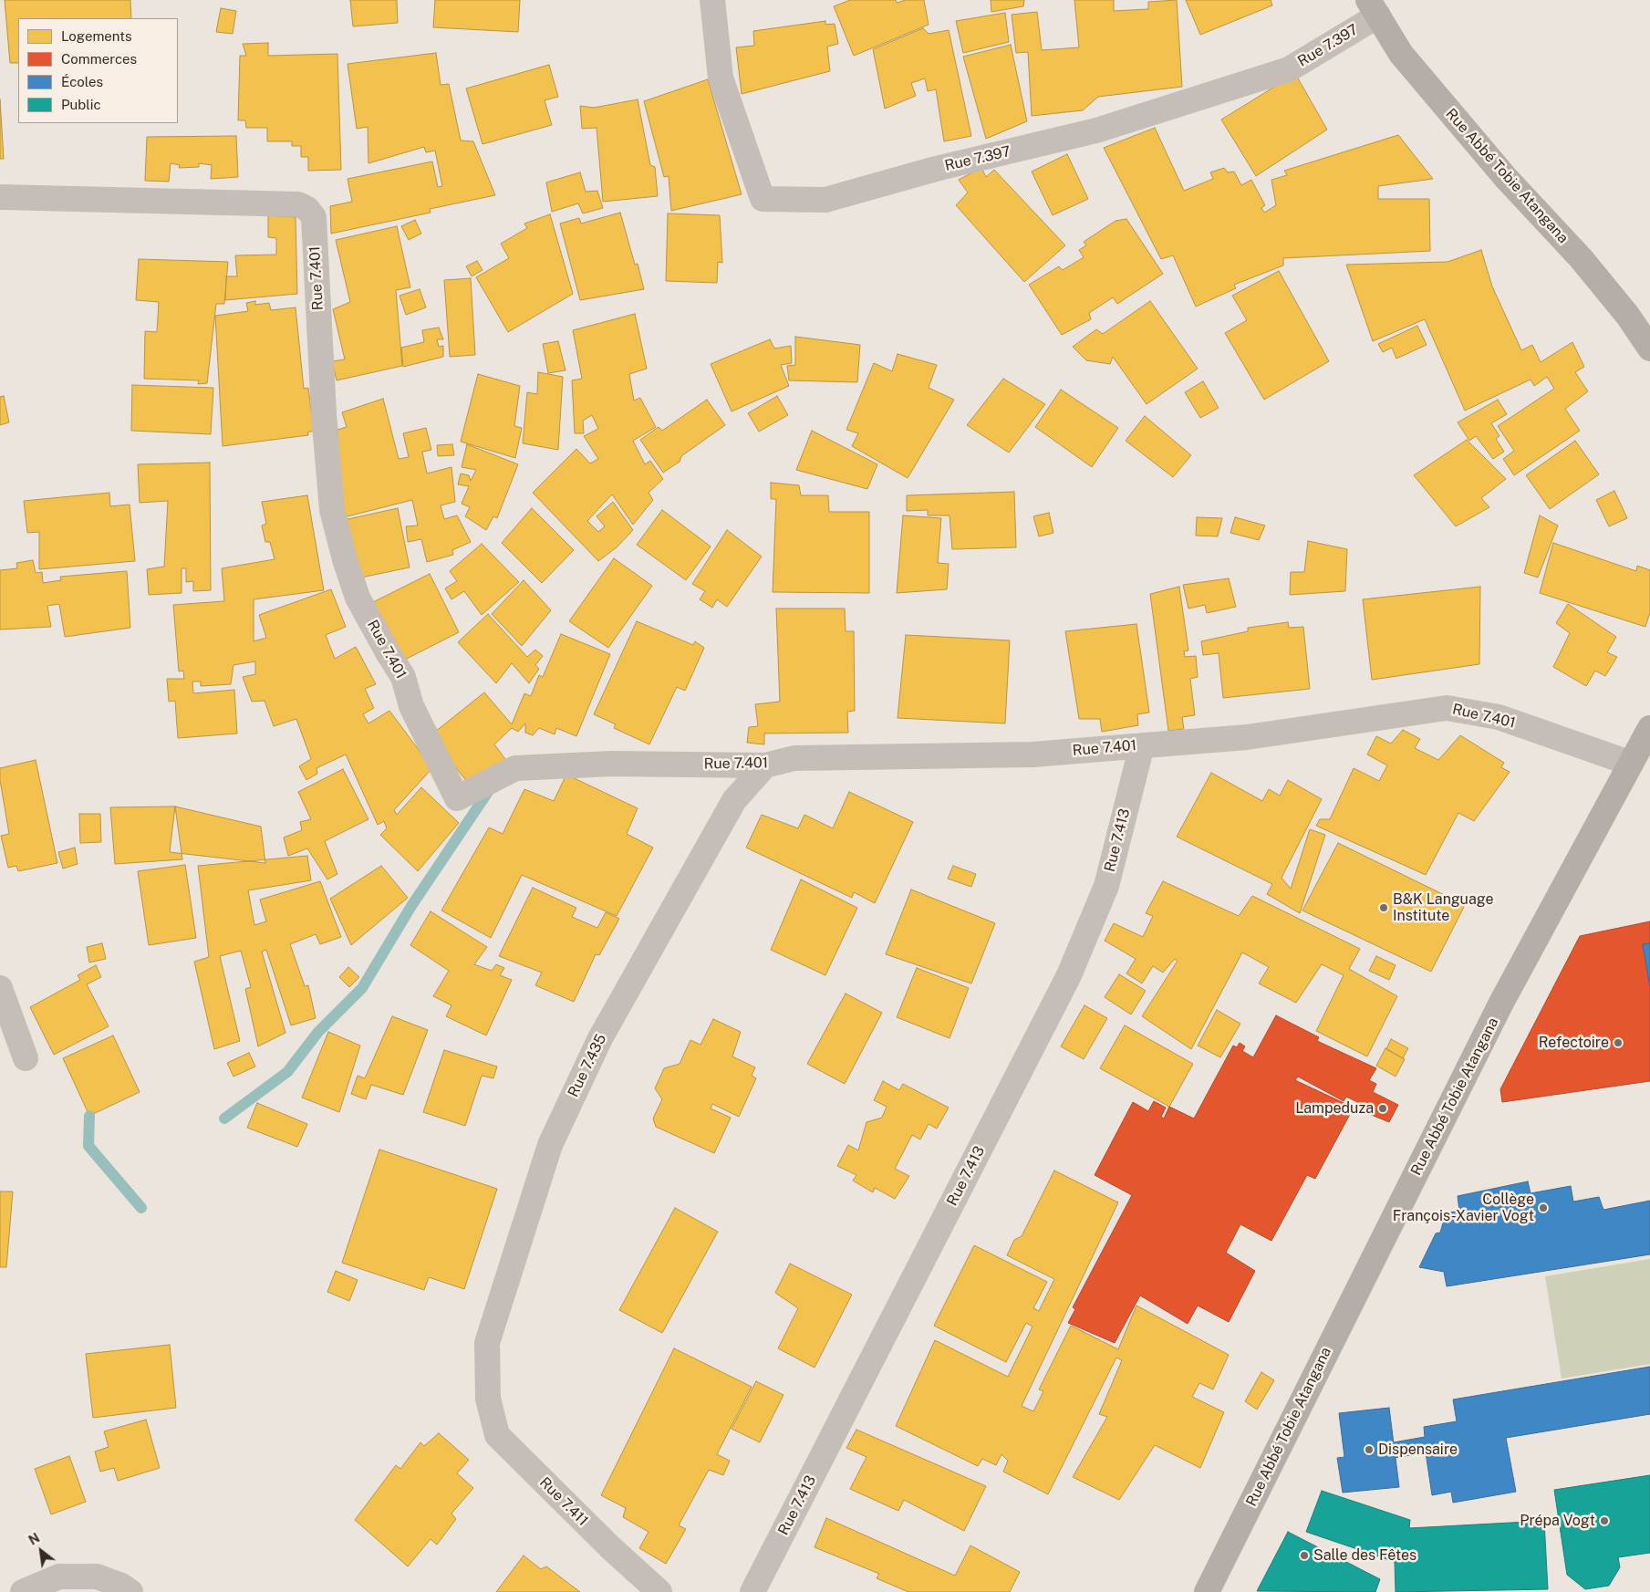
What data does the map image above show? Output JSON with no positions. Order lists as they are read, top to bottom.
{
  "streets": {
    "main road": ["Rue Abbé Tobie Atangana"],
    "street": [
      "Rue 7.397",
      "Rue 7.401",
      "Rue 7.413",
      "Rue 7.435",
      "Rue 7.411"
    ]
  },
  "crossings": [
    ["Rue 7.397", "Rue Abbé Tobie Atangana"],
    ["Rue Abbé Tobie Atangana", "Rue 7.401"],
    ["Rue 7.401", "Rue 7.413"],
    ["Rue 7.401", "Rue 7.435"],
    ["Rue 7.435", "Rue 7.411"]
  ],
  "places": [
    "B&K Language Institute",
    "Refectoire",
    "Lampeduza",
    "Collège François-Xavier Vogt",
    "Dispensaire",
    "Prépa Vogt",
    "Salle des Fêtes"
  ],
  "legend": [
    "Logements",
    "Commerces",
    "Écoles",
    "Public"
  ],
  "north": "top left"
}
